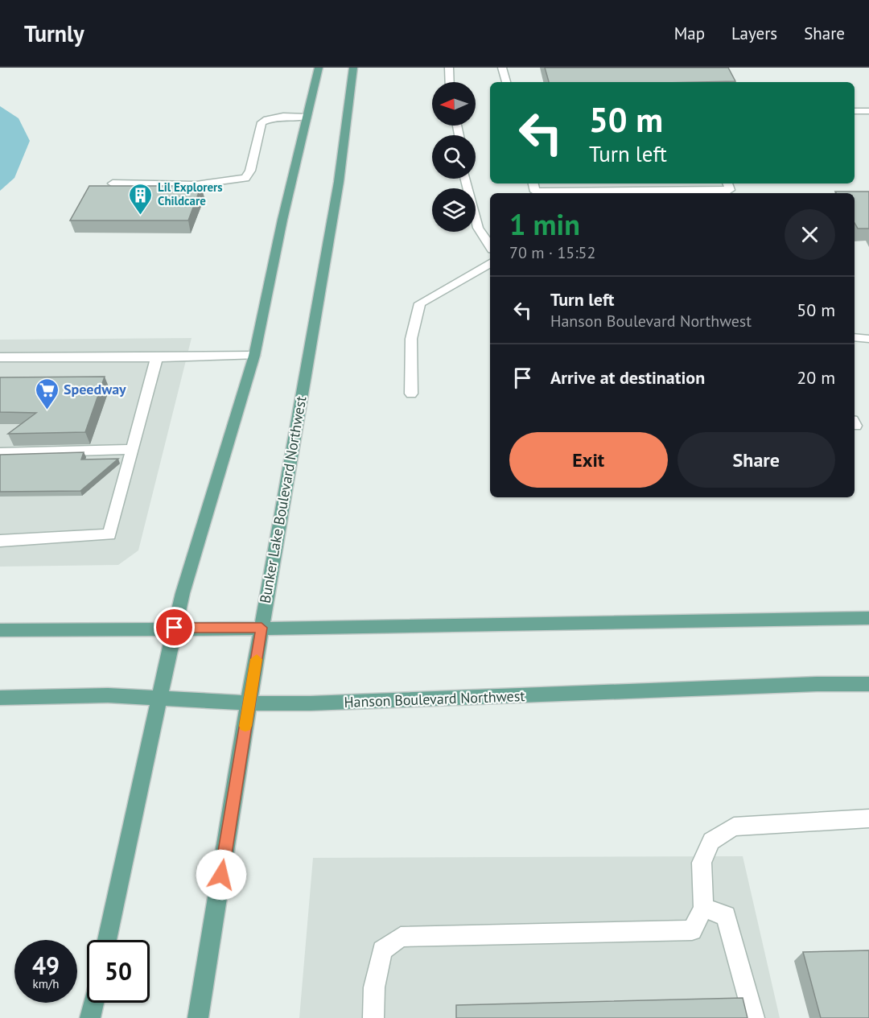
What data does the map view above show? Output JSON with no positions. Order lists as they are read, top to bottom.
{
  "streets": {
    "main road": ["Bunker Lake Boulevard Northwest", "Hanson Boulevard Northwest"]
  },
  "crossings": [
    ["Bunker Lake Boulevard Northwest", "Hanson Boulevard Northwest"]
  ],
  "places": {
    "building": ["Lil Explorers Childcare"],
    "supermarket": ["Speedway"]
  },
  "north": "left",
  "page": {
    "header": "Turnly",
    "nav": ["Map", "Layers", "Share"],
    "turn": ["50 m", "Turn left"],
    "heading": ["1 min", "70 m · 15:52"],
    "list": [
      {
        "name": "Turn left",
        "note": "Hanson Boulevard Northwest",
        "value": "50 m"
      },
      {
        "name": "Arrive at destination",
        "value": "20 m"
      }
    ],
    "buttons": ["Exit", "Share"],
    "speed": "49 km/h",
    "limit": "50"
  }
}
